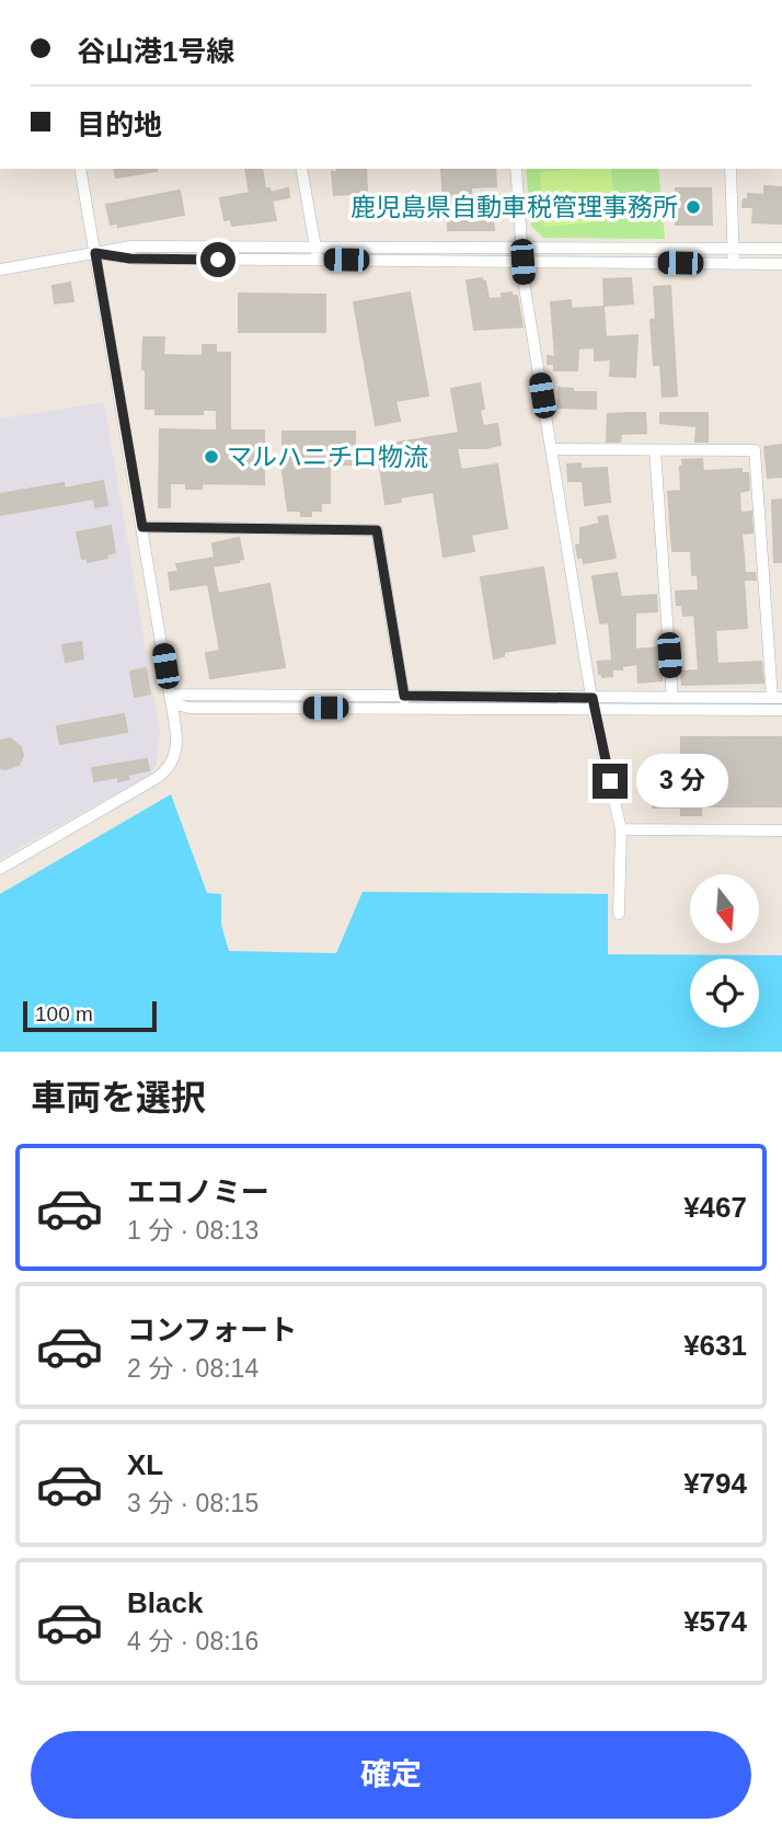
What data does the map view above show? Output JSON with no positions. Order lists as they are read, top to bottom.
{
  "places": ["鹿児島県自動車税管理事務所", "マルハニチロ物流"],
  "scale_bar": "100 m",
  "north": "bottom",
  "page": {
    "banner": ["谷山港1号線", "目的地"],
    "bubble": "3 分",
    "scale": "100 m",
    "heading": "車両を選択",
    "list": [
      {
        "name": "エコノミー",
        "note": "1 分 · 08:13",
        "value": "¥467"
      },
      {
        "name": "コンフォート",
        "note": "2 分 · 08:14",
        "value": "¥631"
      },
      {
        "name": "XL",
        "note": "3 分 · 08:15",
        "value": "¥794"
      },
      {
        "name": "Black",
        "note": "4 分 · 08:16",
        "value": "¥574"
      }
    ],
    "buttons": "確定"
  }
}
